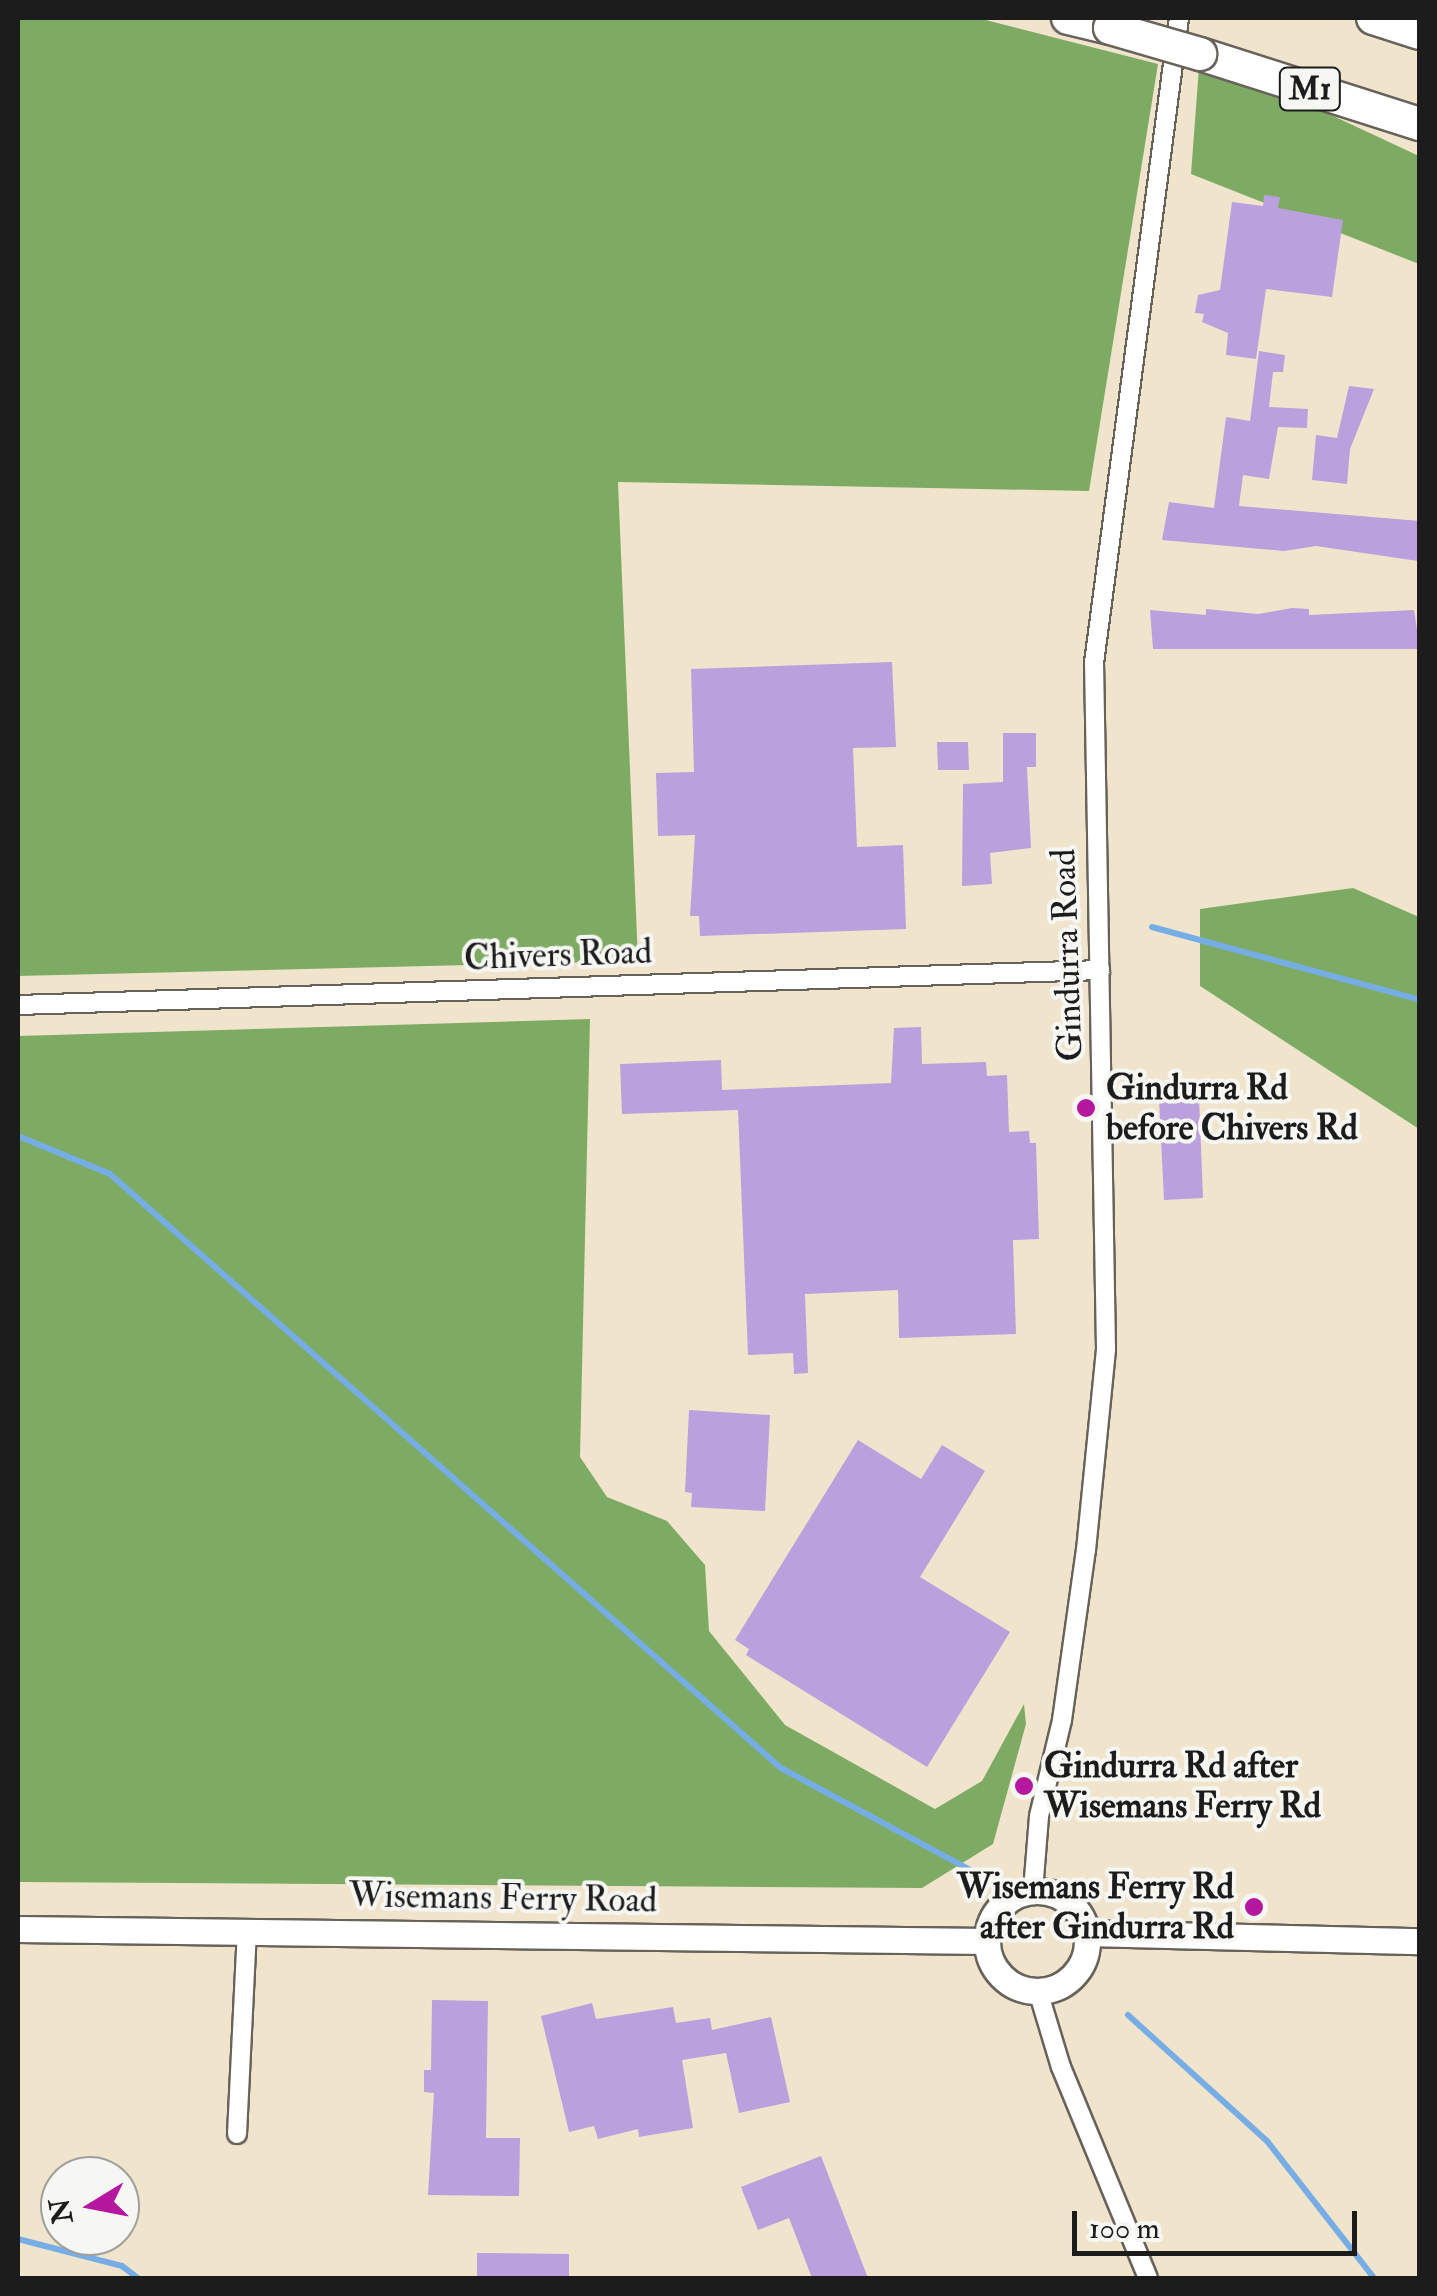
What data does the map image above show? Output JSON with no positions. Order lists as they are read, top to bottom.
{
  "streets": {
    "highway": ["M1"],
    "main road": ["Wisemans Ferry Road"],
    "street": ["Chivers Road", "Gindurra Road"]
  },
  "crossings": [
    ["Chivers Road", "Gindurra Road"],
    ["Gindurra Road", "Wisemans Ferry Road"]
  ],
  "places": ["Gindurra Rd before Chivers Rd", "Gindurra Rd after Wisemans Ferry Rd", "Wisemans Ferry Rd after Gindurra Rd"],
  "scale_bar": "100 m",
  "north": "left"
}
